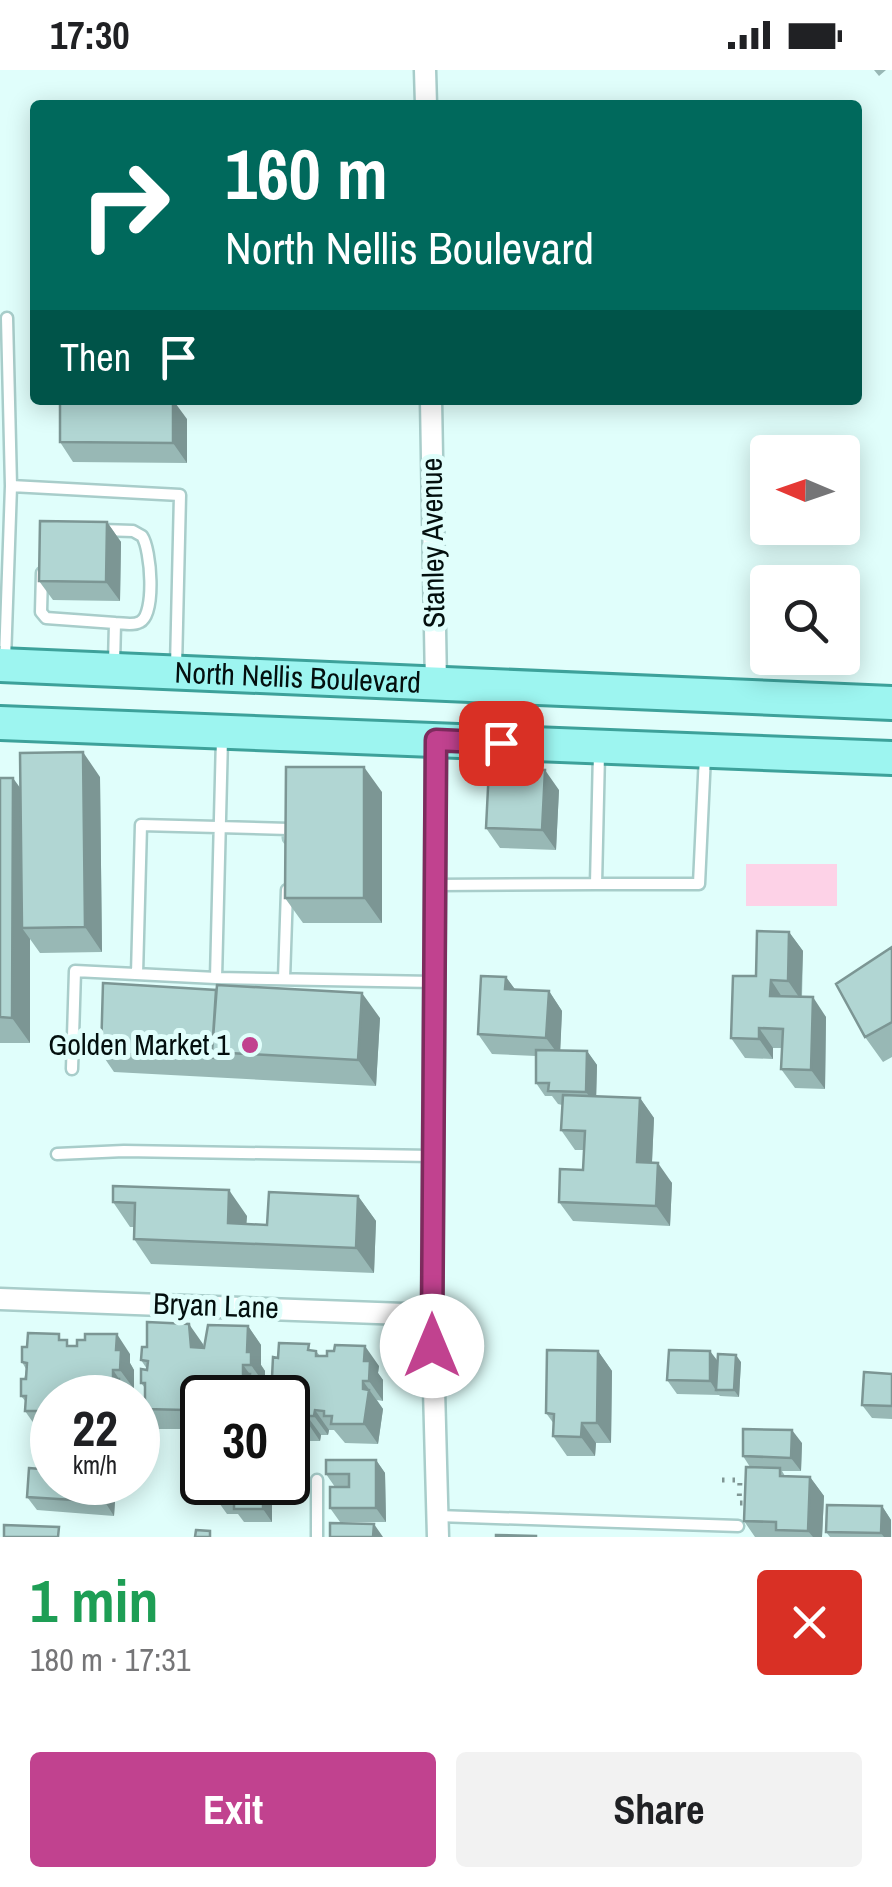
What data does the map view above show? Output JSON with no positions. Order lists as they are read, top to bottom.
{
  "streets": {
    "main road": ["North Nellis Boulevard"],
    "street": ["Stanley Avenue", "Bryan Lane"]
  },
  "crossings": [
    ["Stanley Avenue", "North Nellis Boulevard"]
  ],
  "places": ["Golden Market 1"],
  "north": "left",
  "page": {
    "status": "17:30",
    "turn": ["160 m", "North Nellis Boulevard"],
    "then": "Then",
    "speed": "22 km/h",
    "limit": "30",
    "heading": ["1 min", "180 m · 17:31"],
    "buttons": ["Exit", "Share"]
  }
}
